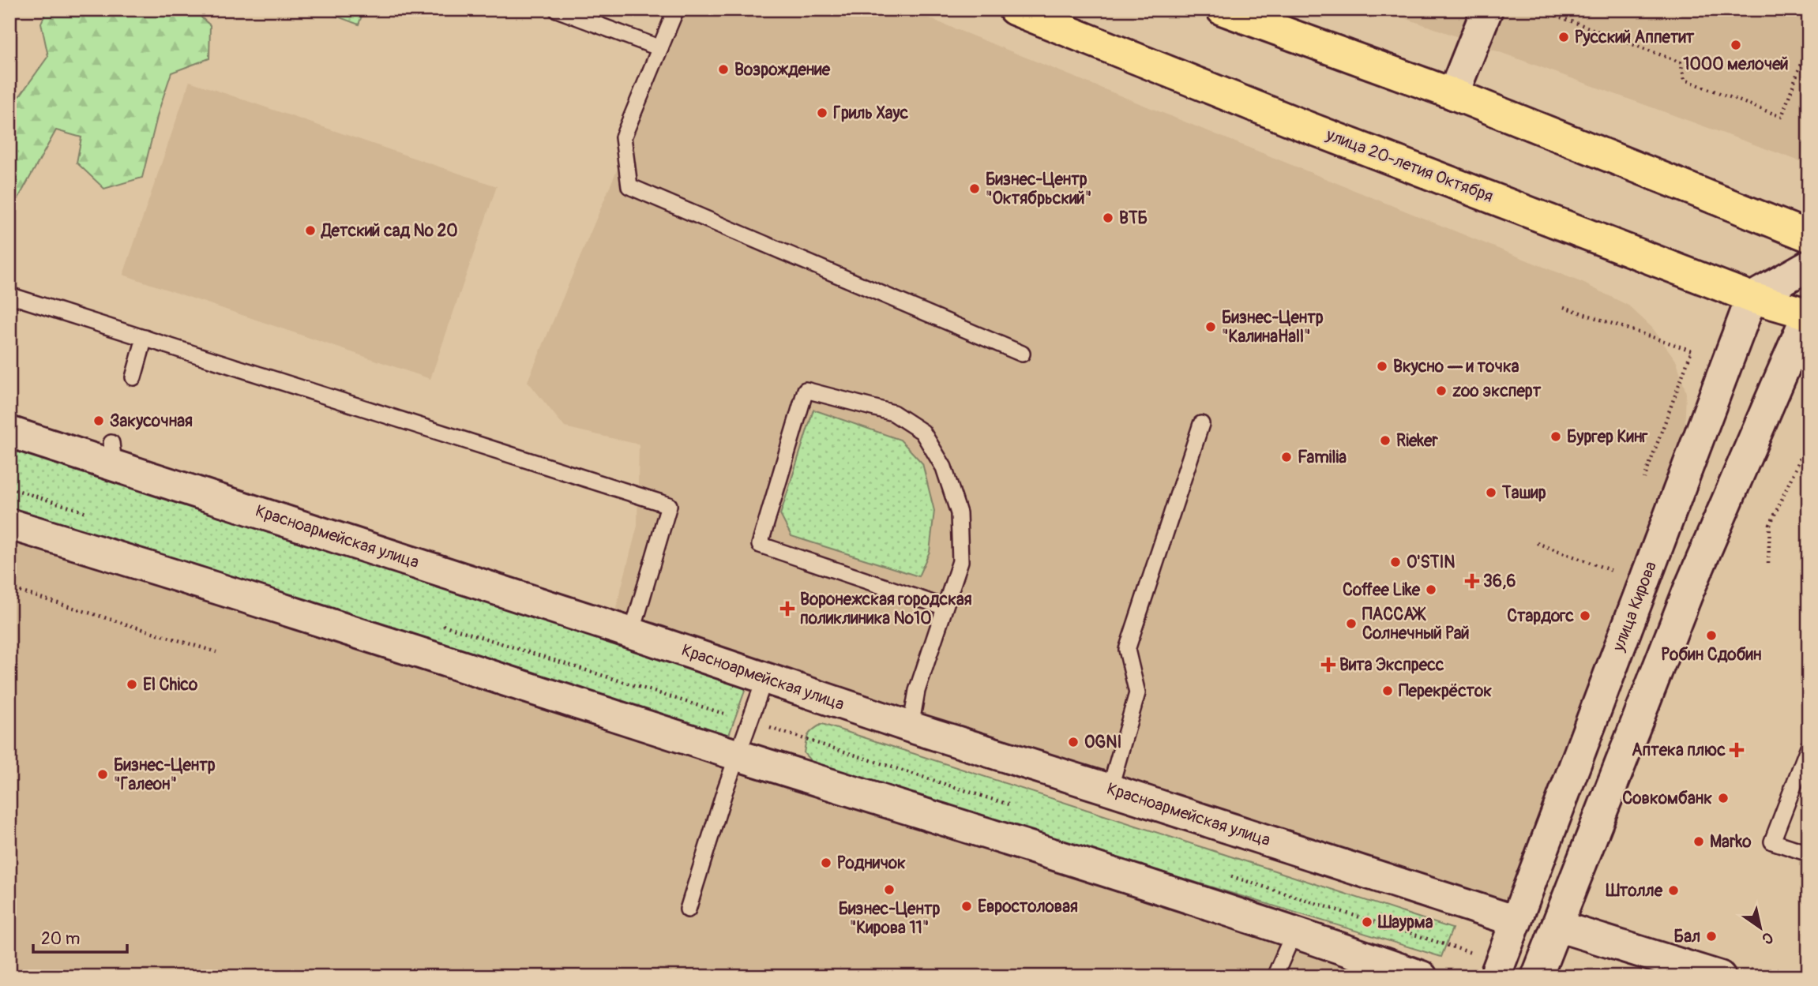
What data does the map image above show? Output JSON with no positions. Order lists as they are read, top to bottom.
{
  "streets": {
    "main road": ["улица 20-летия Октября"],
    "street": ["Красноармейская улица", "улица Кирова"]
  },
  "crossings": [
    ["улица 20-летия Октября", "улица Кирова"],
    ["Красноармейская улица", "улица Кирова"]
  ],
  "places": {
    "other": [
      "Русский Аппетит",
      "1000 мелочей",
      "Возрождение",
      "Гриль Хаус",
      "Бизнес-Центр \"Октябрьский\"",
      "ВТБ",
      "Детский сад № 20",
      "Бизнес-Центр \"КалинаHall\"",
      "Вкусно — и точка",
      "zoo эксперт",
      "Закусочная",
      "Бургер Кинг",
      "Rieker",
      "Familia",
      "Ташир",
      "O'STIN",
      "Coffee Like",
      "Стардогс",
      "ПАССАЖ Солнечный Рай",
      "Робин Сдобин",
      "El Chico",
      "Перекрёсток",
      "OGNI",
      "Бизнес-Центр \"Галеон\"",
      "Совкомбанк",
      "Marko",
      "Родничок",
      "Бизнес-Центр \"Кирова 11\"",
      "Штолле",
      "Евростоловая",
      "Шаурма",
      "Бал"
    ],
    "health": [
      "36,6",
      "Воронежская городская поликлиника №10",
      "Вита Экспресс",
      "Аптека плюс"
    ]
  },
  "scale_bar": "20 m",
  "north": "bottom right"
}
